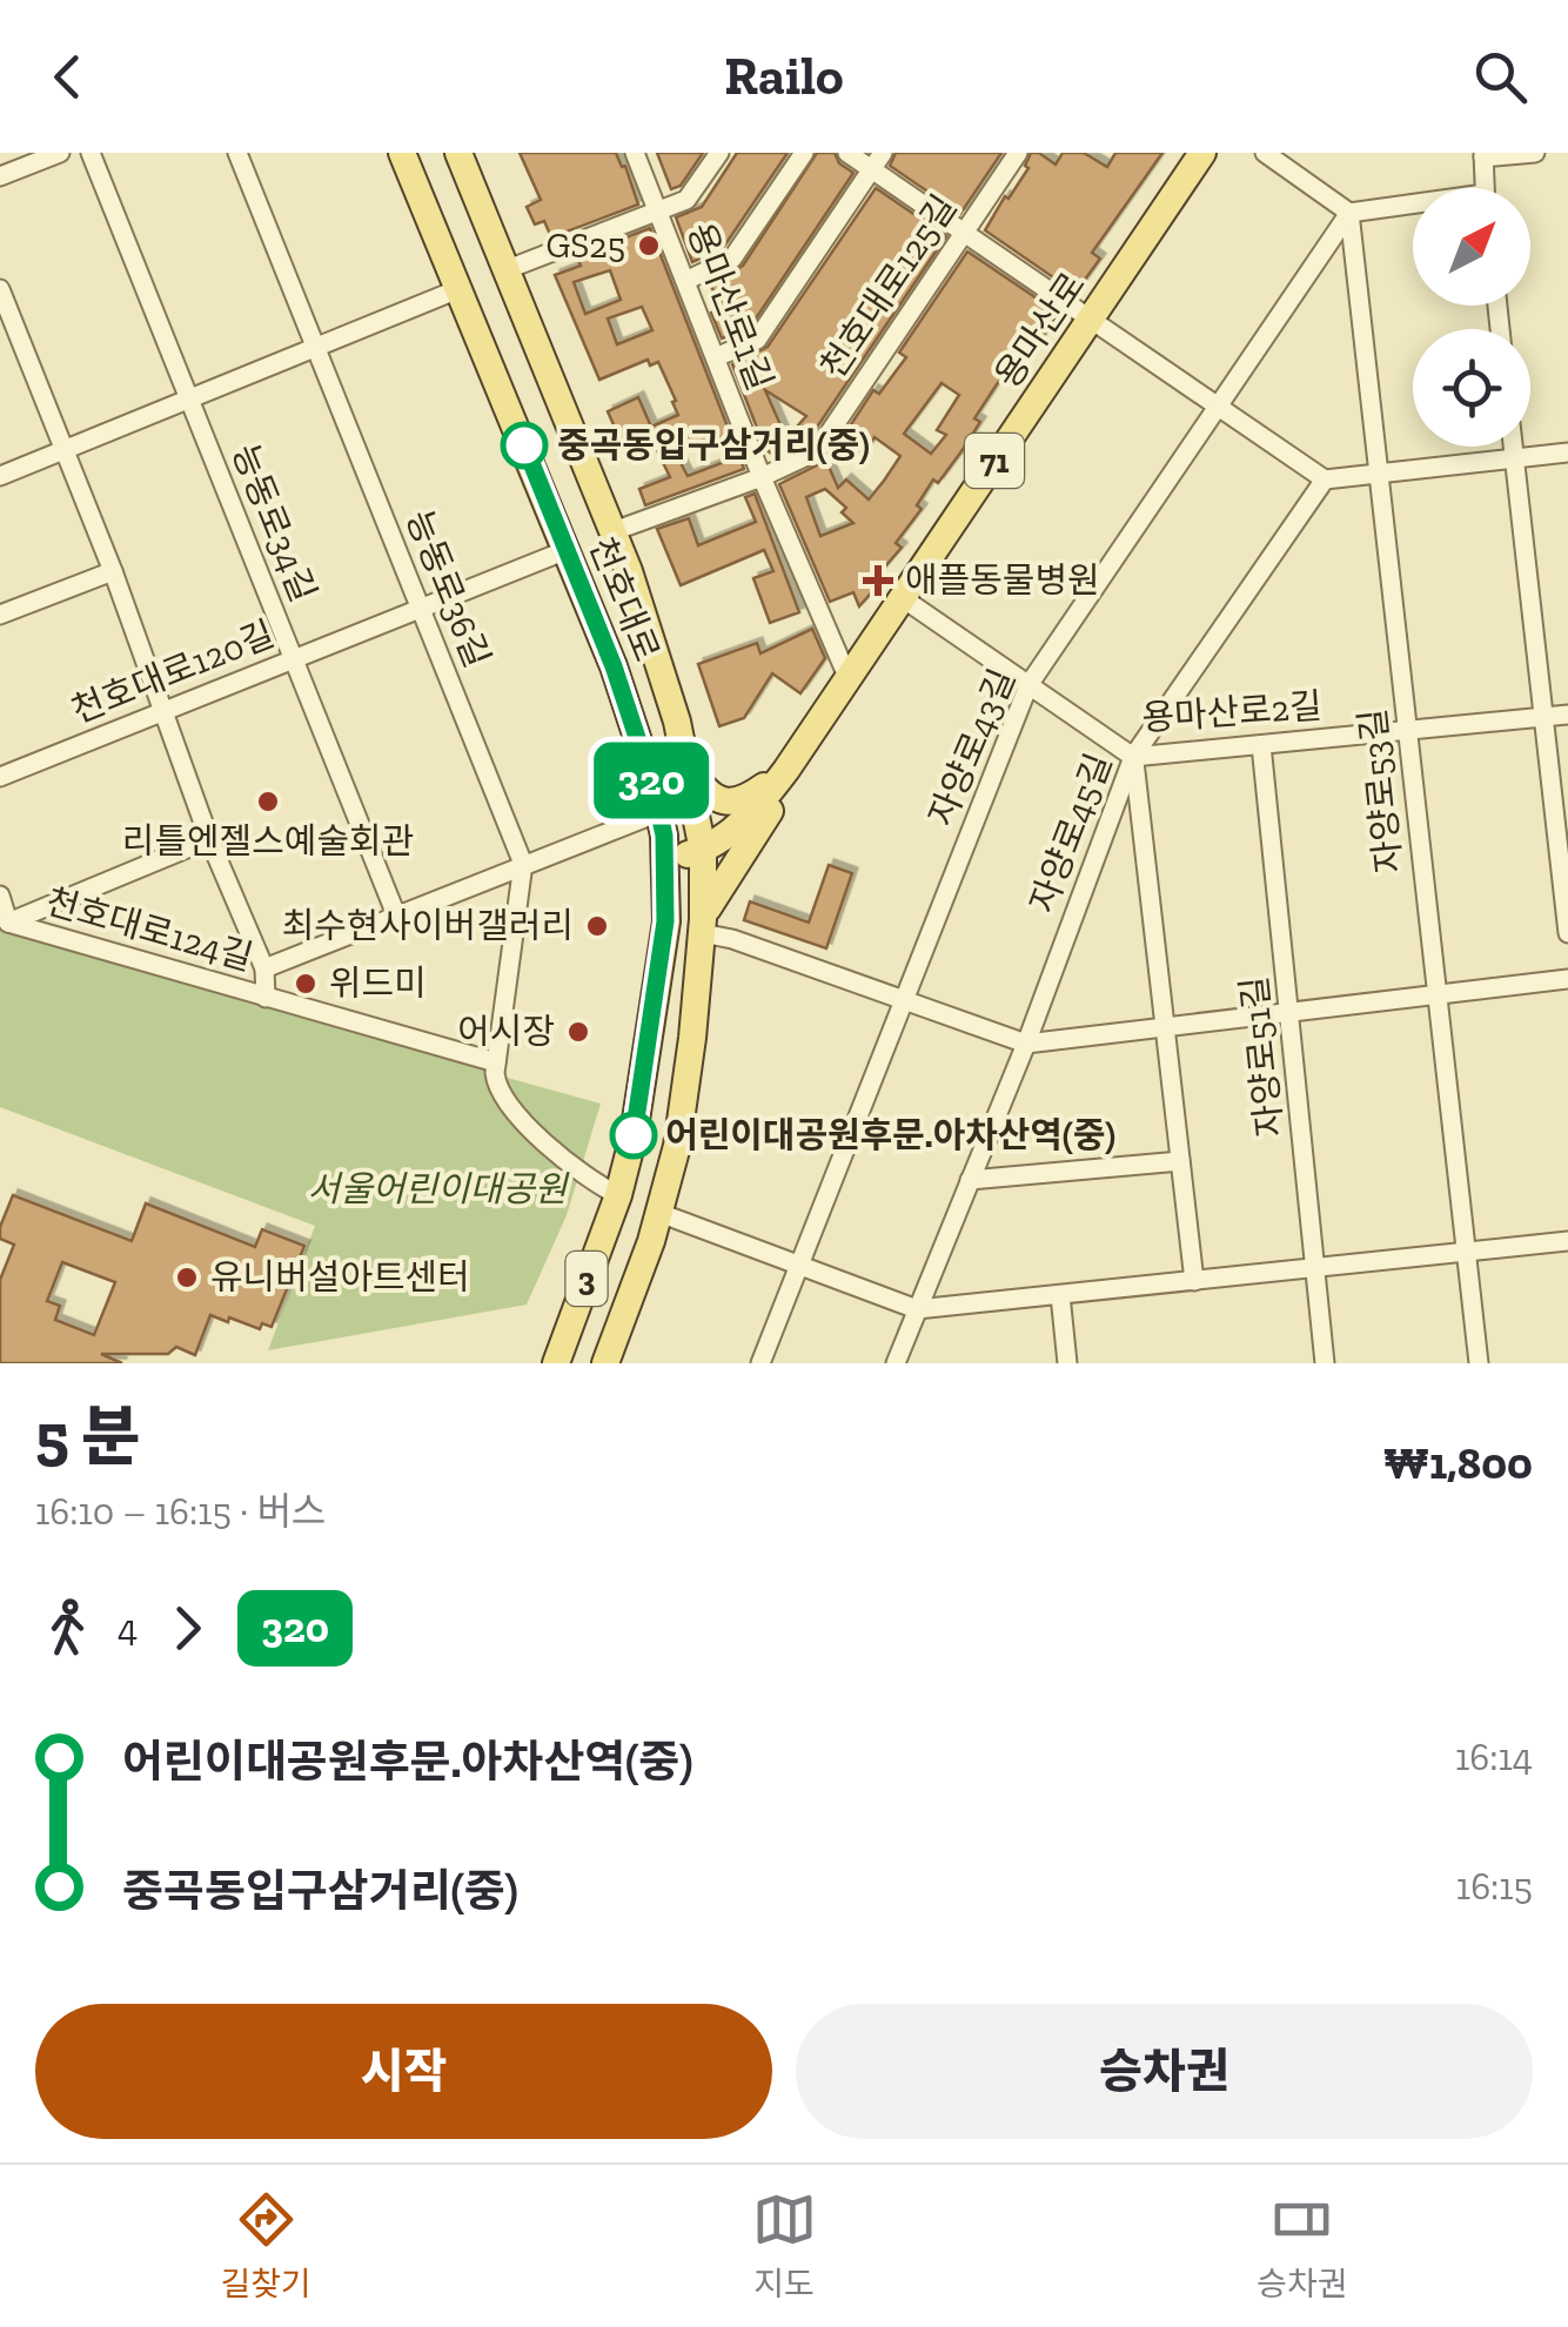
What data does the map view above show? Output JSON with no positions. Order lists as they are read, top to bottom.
{
  "streets": {
    "main road": [
      "용마산로",
      "71",
      "천호대로",
      "3"
    ],
    "street": [
      "천호대로125길",
      "용마산로1길",
      "능동로34길",
      "능동로36길",
      "천호대로120길",
      "용마산로2길",
      "자양로43길",
      "자양로53길",
      "자양로45길",
      "천호대로124길",
      "자양로51길"
    ]
  },
  "crossings": [
    ["천호대로125길", "용마산로1길"],
    ["천호대로125길", "천호대로"],
    ["용마산로1길", "용마산로"],
    ["용마산로", "천호대로"],
    ["용마산로", "용마산로2길"],
    ["능동로34길", "천호대로120길"],
    ["능동로36길", "천호대로120길"],
    ["능동로36길", "천호대로124길"],
    ["천호대로", "천호대로120길"],
    ["용마산로2길", "자양로43길"],
    ["용마산로2길", "자양로53길"],
    ["용마산로2길", "자양로45길"],
    ["용마산로2길", "자양로51길"],
    ["자양로43길", "자양로53길"]
  ],
  "parks": ["서울어린이대공원"],
  "places": {
    "other": [
      "GS25",
      "중곡동입구삼거리(중)",
      "리틀엔젤스예술회관",
      "최수현사이버갤러리",
      "위드미",
      "어시장",
      "어린이대공원후문.아차산역(중)",
      "유니버설아트센터"
    ],
    "health": ["애플동물병원"]
  },
  "lines": ["bus line 320"],
  "north": "top right",
  "page": {
    "header": "Railo",
    "on_map": "320",
    "heading": ["5 분", "16:10 – 16:15 · 버스", "₩1,800"],
    "legs": ["4", "320"],
    "list": [
      {
        "name": "어린이대공원후문.아차산역(중)",
        "value": "16:14"
      },
      {
        "name": "중곡동입구삼거리(중)",
        "value": "16:15"
      }
    ],
    "buttons": ["시작", "승차권"],
    "tabs": ["길찾기", "지도", "승차권"]
  }
}
